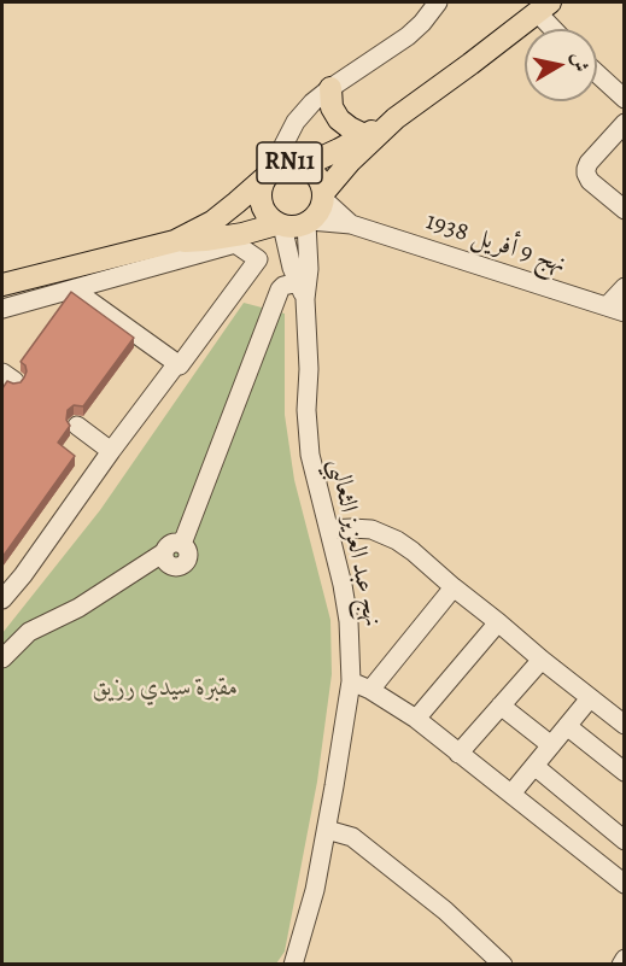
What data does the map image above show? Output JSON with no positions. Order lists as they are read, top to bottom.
{
  "streets": {
    "main road": ["RN11"],
    "street": ["نهج 9 أفريل 1938", "نهج عبد العزيز الثعالبي"]
  },
  "parks": ["مقبرة سيدي رزيق"],
  "north": "right"
}
